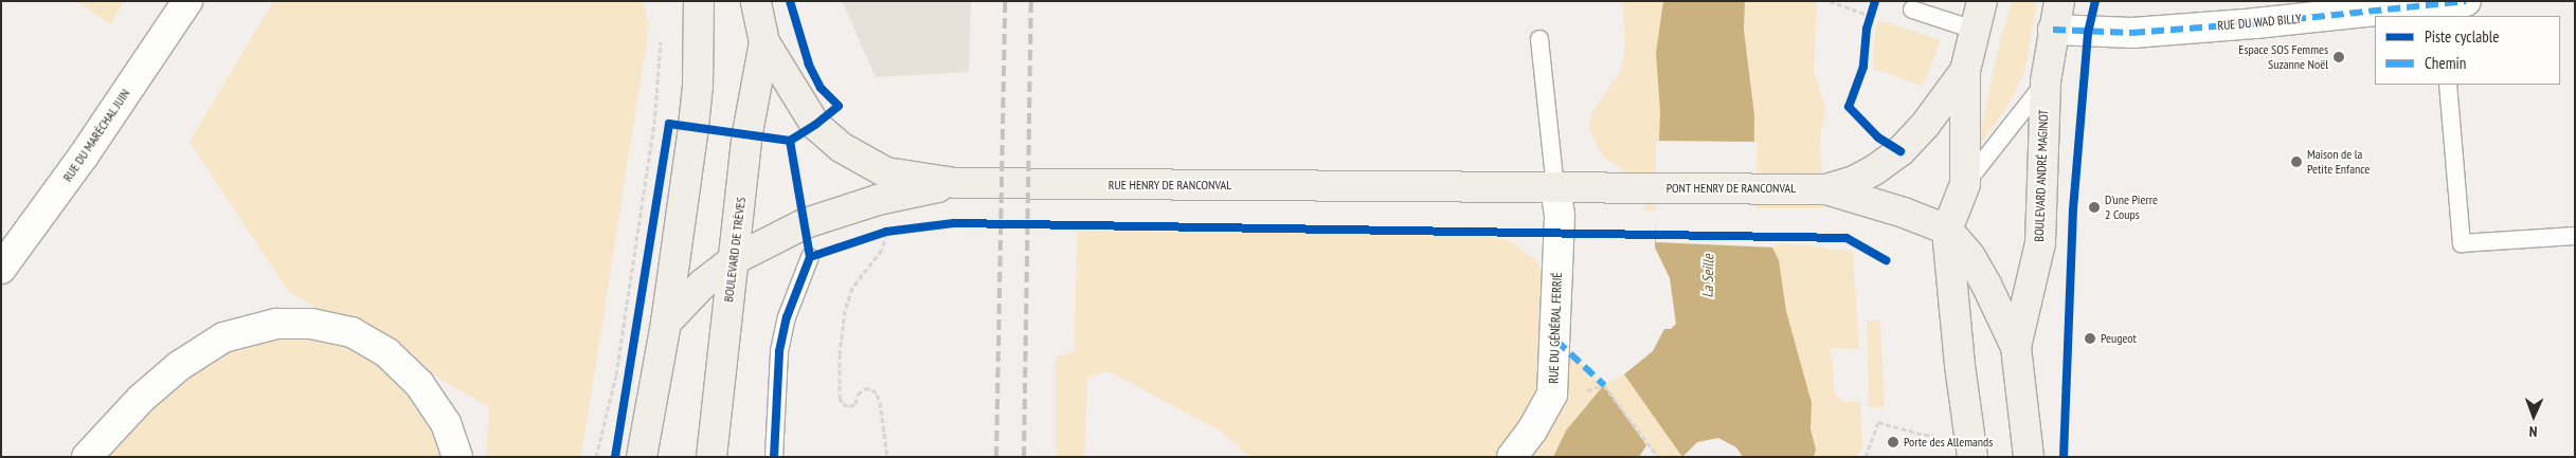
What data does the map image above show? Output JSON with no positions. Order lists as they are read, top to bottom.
{
  "streets": {
    "main road": [
      "BOULEVARD ANDRÉ MAGINOT",
      "RUE HENRY DE RANCONVAL",
      "PONT HENRY DE RANCONVAL",
      "BOULEVARD DE TRÈVES"
    ],
    "street": ["RUE DU WAD BILLY", "RUE DU MARÉCHAL JUIN", "RUE DU GÉNÉRAL FERRIÉ"]
  },
  "crossings": [
    ["RUE DU WAD BILLY", "BOULEVARD ANDRÉ MAGINOT"],
    ["RUE HENRY DE RANCONVAL", "PONT HENRY DE RANCONVAL"],
    ["RUE HENRY DE RANCONVAL", "BOULEVARD DE TRÈVES"],
    ["RUE HENRY DE RANCONVAL", "RUE DU GÉNÉRAL FERRIÉ"]
  ],
  "water": ["La Seille"],
  "places": [
    "Espace SOS Femmes Suzanne Noël",
    "Maison de la Petite Enfance",
    "D'une Pierre 2 Coups",
    "Peugeot",
    "Porte des Allemands"
  ],
  "legend": ["Piste cyclable", "Chemin"],
  "north": "bottom"
}
